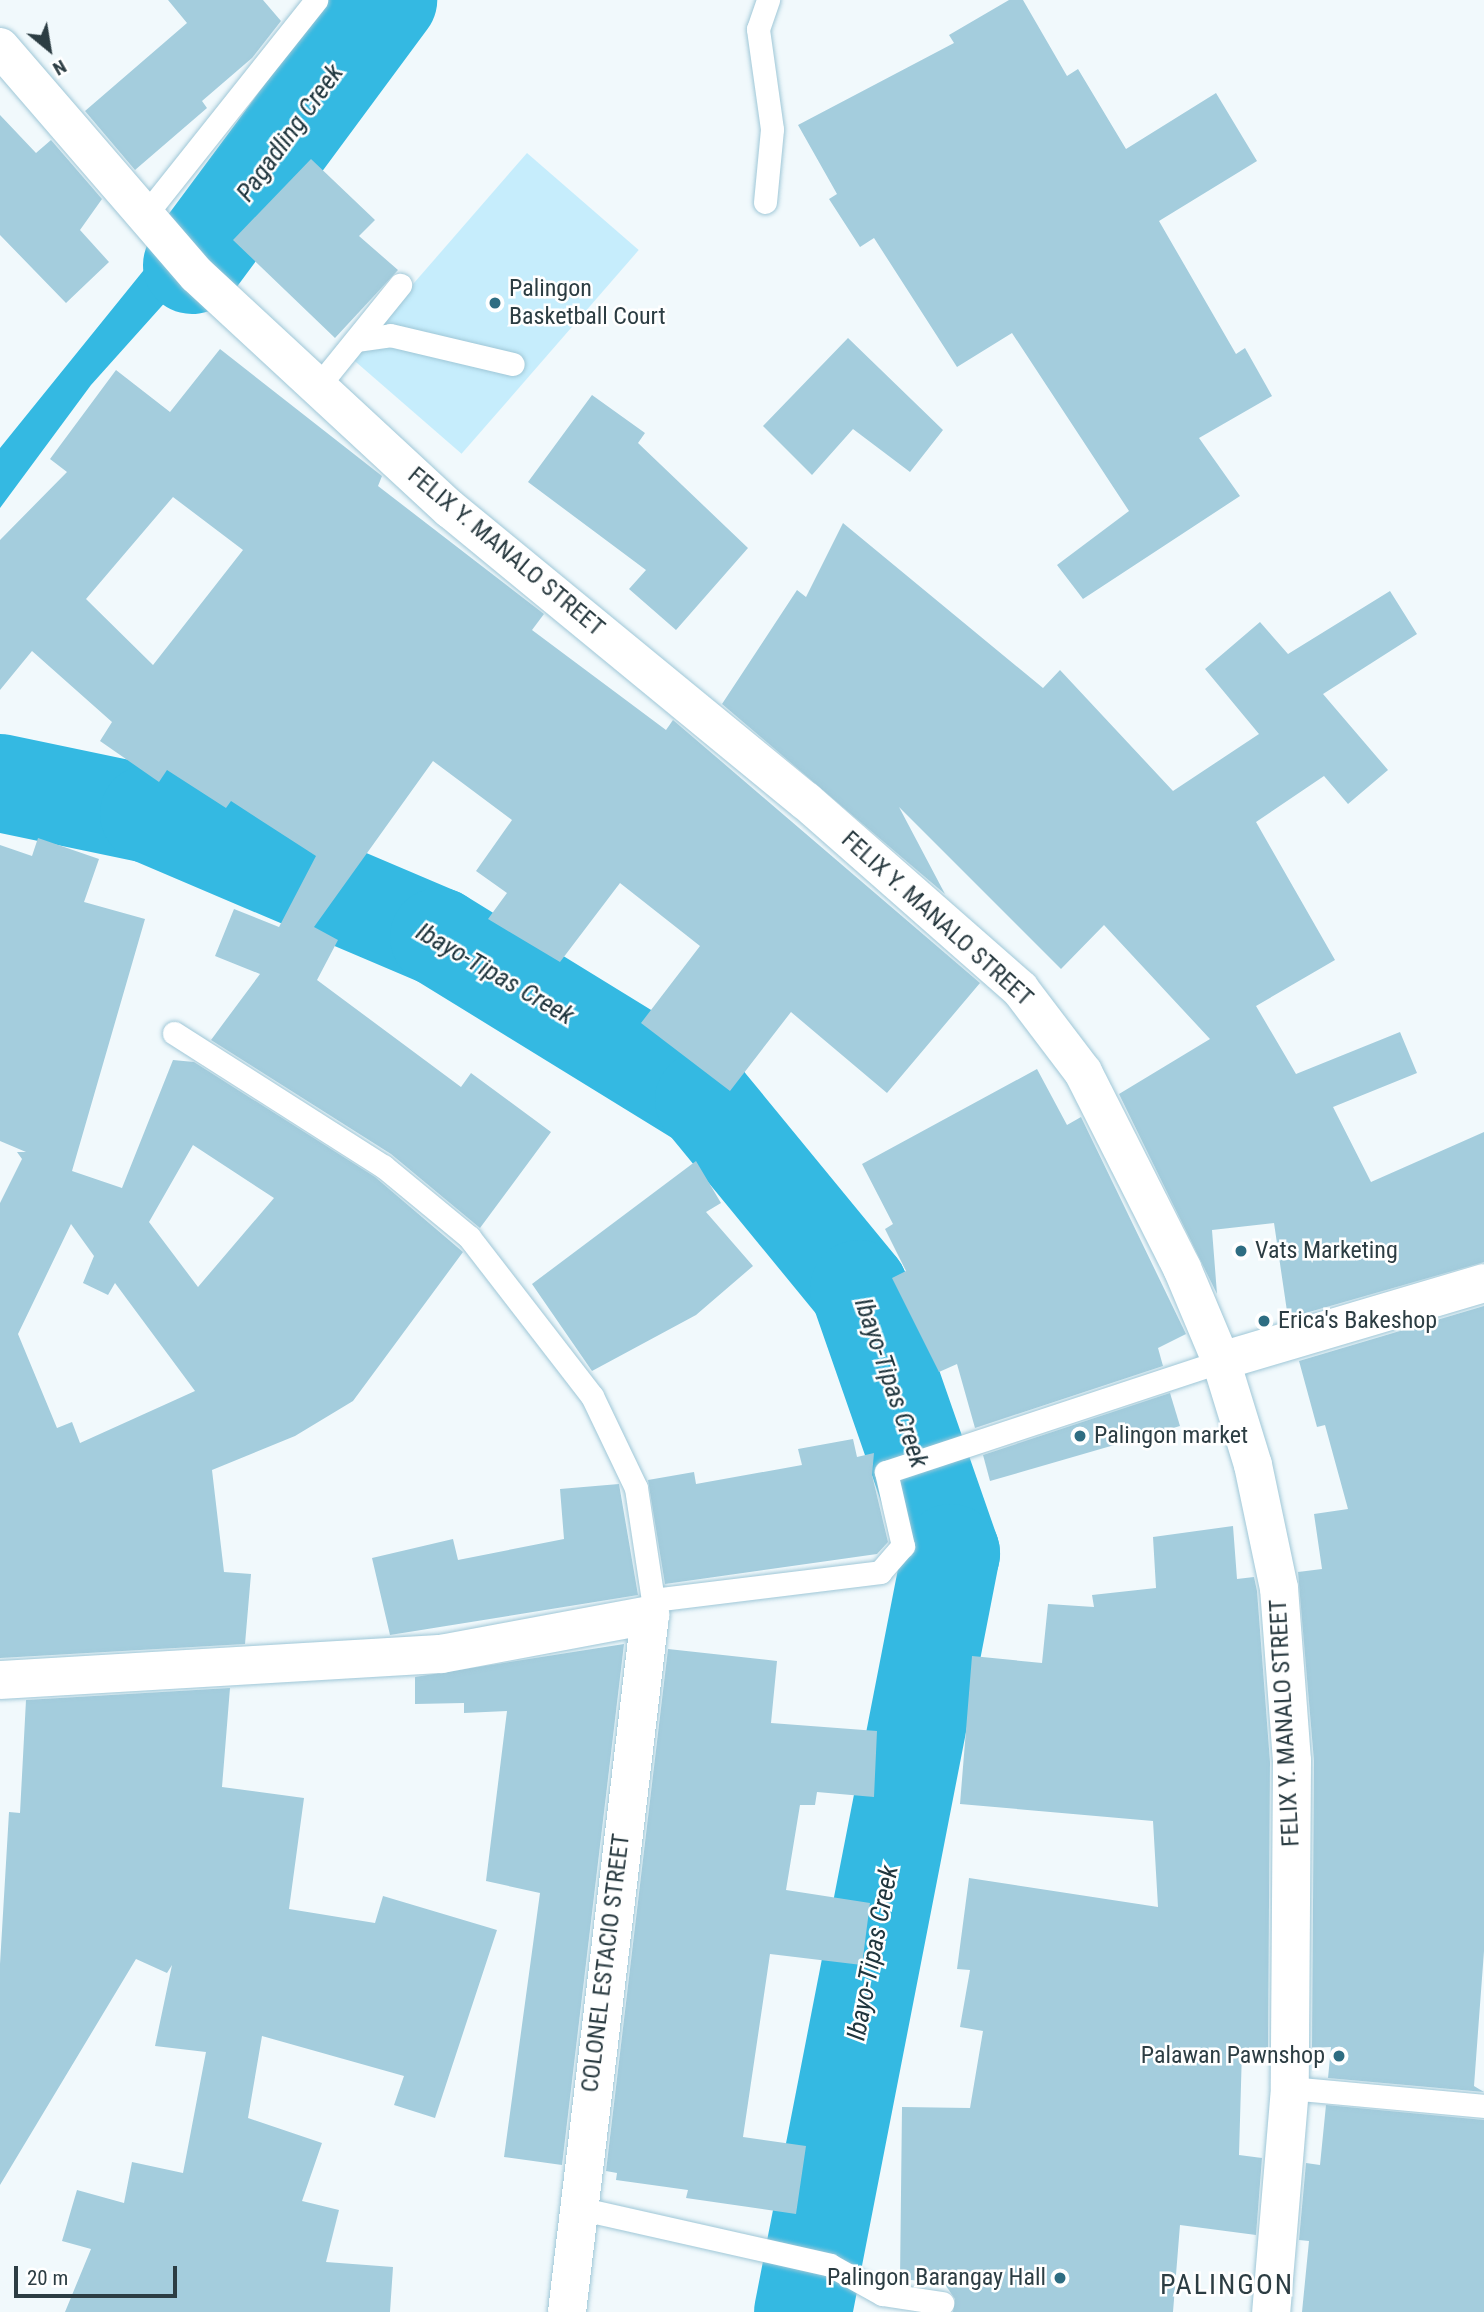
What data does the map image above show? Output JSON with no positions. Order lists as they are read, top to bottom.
{
  "streets": {
    "main road": ["FELIX Y. MANALO STREET", "COLONEL ESTACIO STREET"]
  },
  "districts": ["PALINGON"],
  "water": ["Pagadling Creek", "Ibayo-Tipas Creek"],
  "places": [
    "Palingon Basketball Court",
    "Vats Marketing",
    "Erica's Bakeshop",
    "Palingon market",
    "Palawan Pawnshop",
    "Palingon Barangay Hall"
  ],
  "scale_bar": "20 m",
  "north": "bottom right"
}
